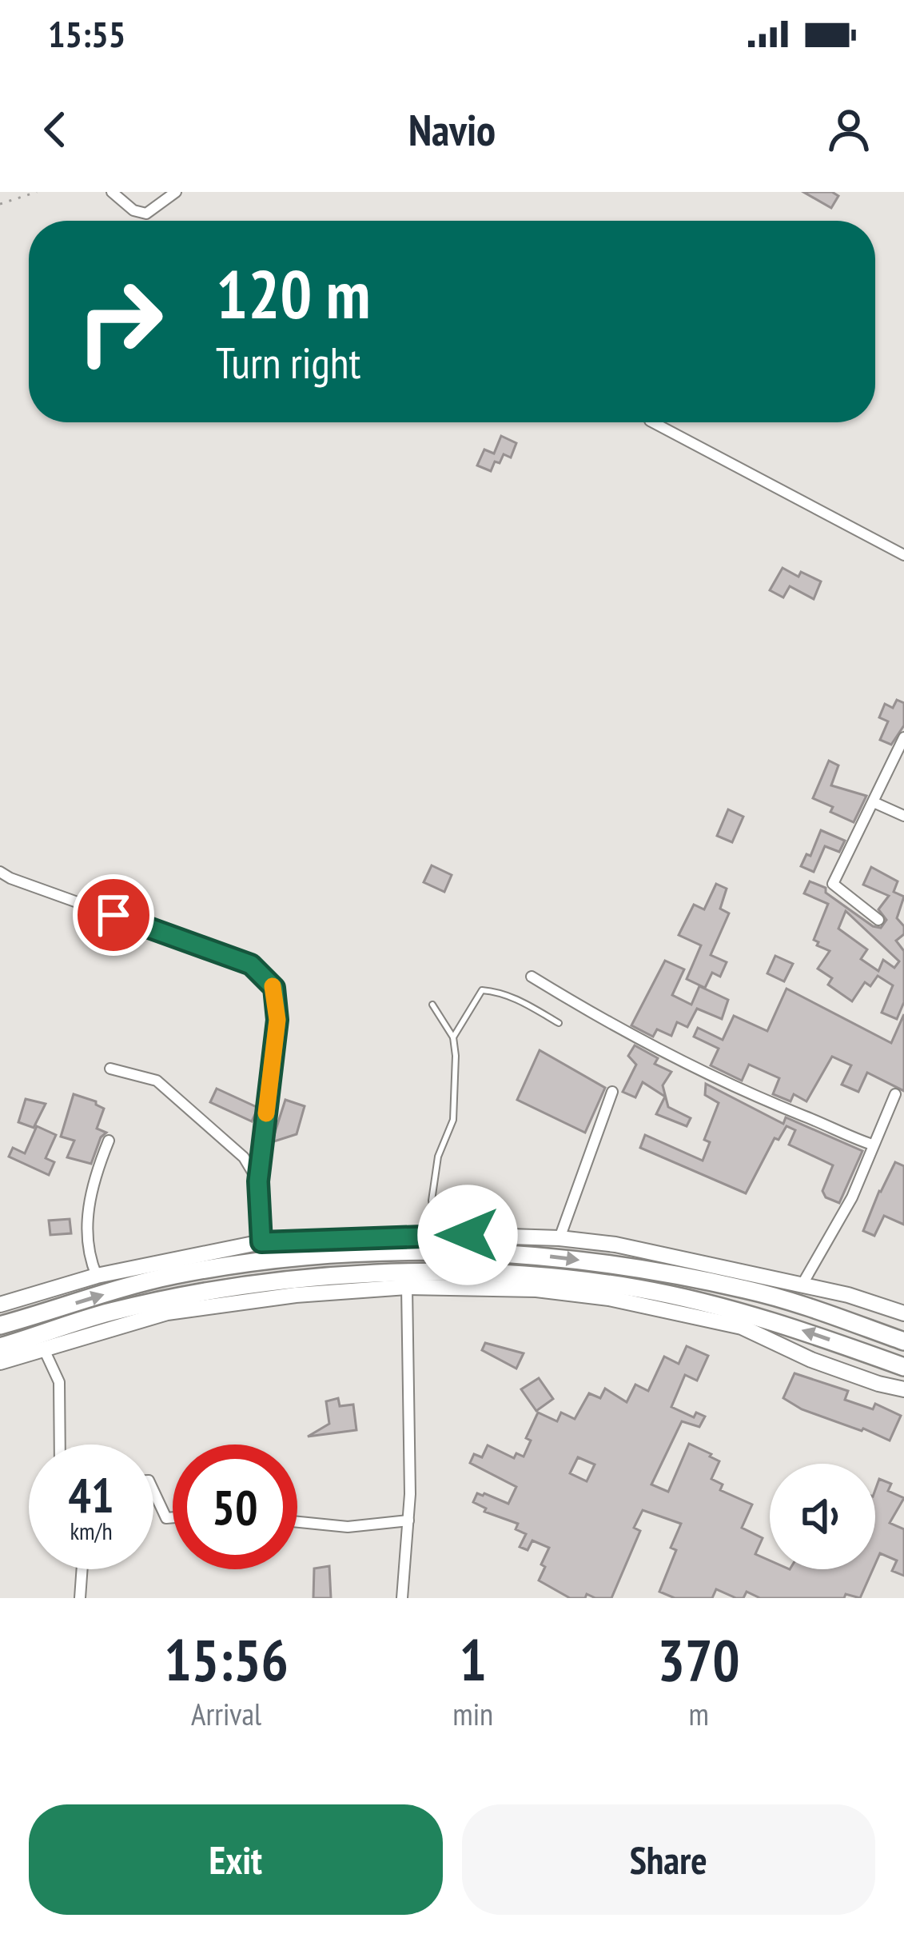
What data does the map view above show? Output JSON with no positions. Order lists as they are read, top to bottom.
{
  "page": {
    "status": "15:55",
    "header": "Navio",
    "turn": ["120 m", "Turn right"],
    "speed": "41 km/h",
    "limit": "50",
    "eta": [
      "15:56",
      "Arrival",
      "1",
      "min",
      "370",
      "m"
    ],
    "buttons": ["Exit", "Share"]
  }
}
